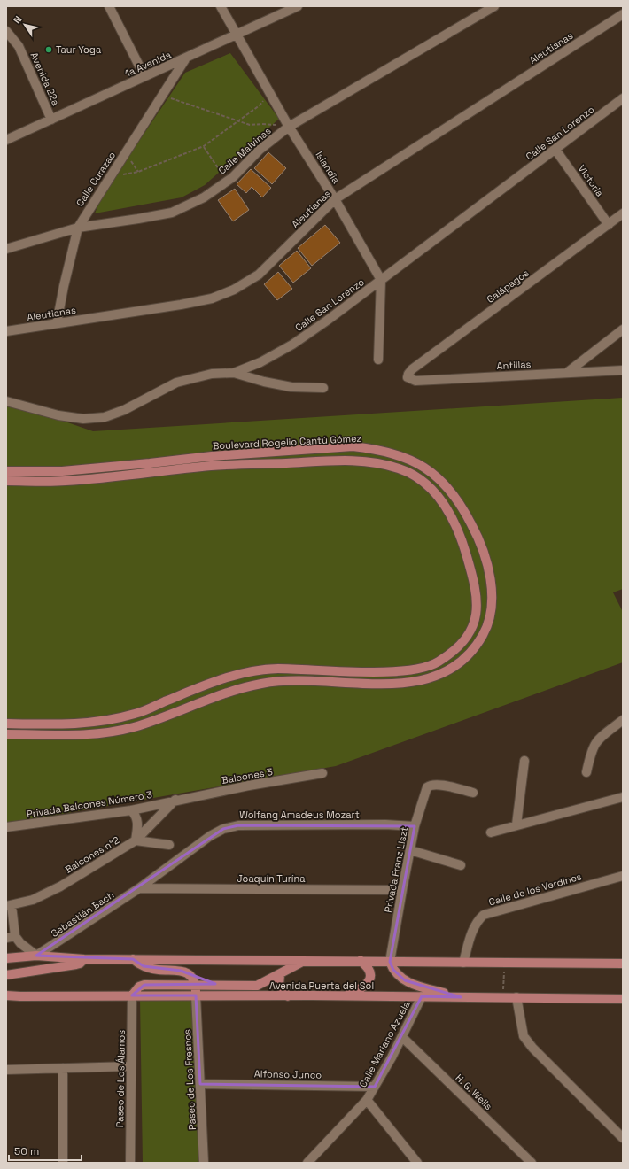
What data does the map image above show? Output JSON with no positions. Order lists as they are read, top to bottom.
{
  "streets": {
    "main road": ["Boulevard Rogelio Cantú Gómez", "Avenida Puerta del Sol"],
    "street": [
      "Aleutianas",
      "1a Avenida",
      "Avenida 22a",
      "Calle San Lorenzo",
      "Calle Malvinas",
      "Islandia",
      "Calle Curazao",
      "Victoria",
      "Galápagos",
      "Antillas",
      "Balcones 3",
      "Privada Balcones Número 3",
      "Wolfang Amadeus Mozart",
      "Balcones n°2",
      "Privada Franz Liszt",
      "Joaquín Turína",
      "Calle de los Verdines",
      "Sebastián Bach",
      "Calle Mariano Azuela",
      "Alfonso Junco",
      "Paseo de Los Álamos",
      "Paseo de Los Fresnos",
      "H. G. Wells"
    ]
  },
  "crossings": [
    ["Aleutianas", "Islandia"],
    ["Aleutianas", "Calle Curazao"],
    ["1a Avenida", "Avenida 22a"],
    ["1a Avenida", "Islandia"],
    ["1a Avenida", "Calle Curazao"],
    ["Calle San Lorenzo", "Islandia"],
    ["Calle San Lorenzo", "Victoria"],
    ["Calle Malvinas", "Islandia"],
    ["Calle Malvinas", "Calle Curazao"],
    ["Victoria", "Galápagos"],
    ["Galápagos", "Antillas"],
    ["Balcones 3", "Privada Balcones Número 3"],
    ["Balcones 3", "Balcones n°2"],
    ["Privada Balcones Número 3", "Balcones n°2"],
    ["Wolfang Amadeus Mozart", "Privada Franz Liszt"],
    ["Wolfang Amadeus Mozart", "Joaquín Turína"],
    ["Wolfang Amadeus Mozart", "Sebastián Bach"],
    ["Privada Franz Liszt", "Joaquín Turína"],
    ["Joaquín Turína", "Sebastián Bach"],
    ["Avenida Puerta del Sol", "Calle Mariano Azuela"],
    ["Avenida Puerta del Sol", "Paseo de Los Álamos"],
    ["Avenida Puerta del Sol", "Paseo de Los Fresnos"],
    ["Calle Mariano Azuela", "Alfonso Junco"],
    ["Calle Mariano Azuela", "H. G. Wells"],
    ["Alfonso Junco", "Paseo de Los Fresnos"]
  ],
  "places": ["Taur Yoga"],
  "scale_bar": "50 m",
  "north": "top left"
}
